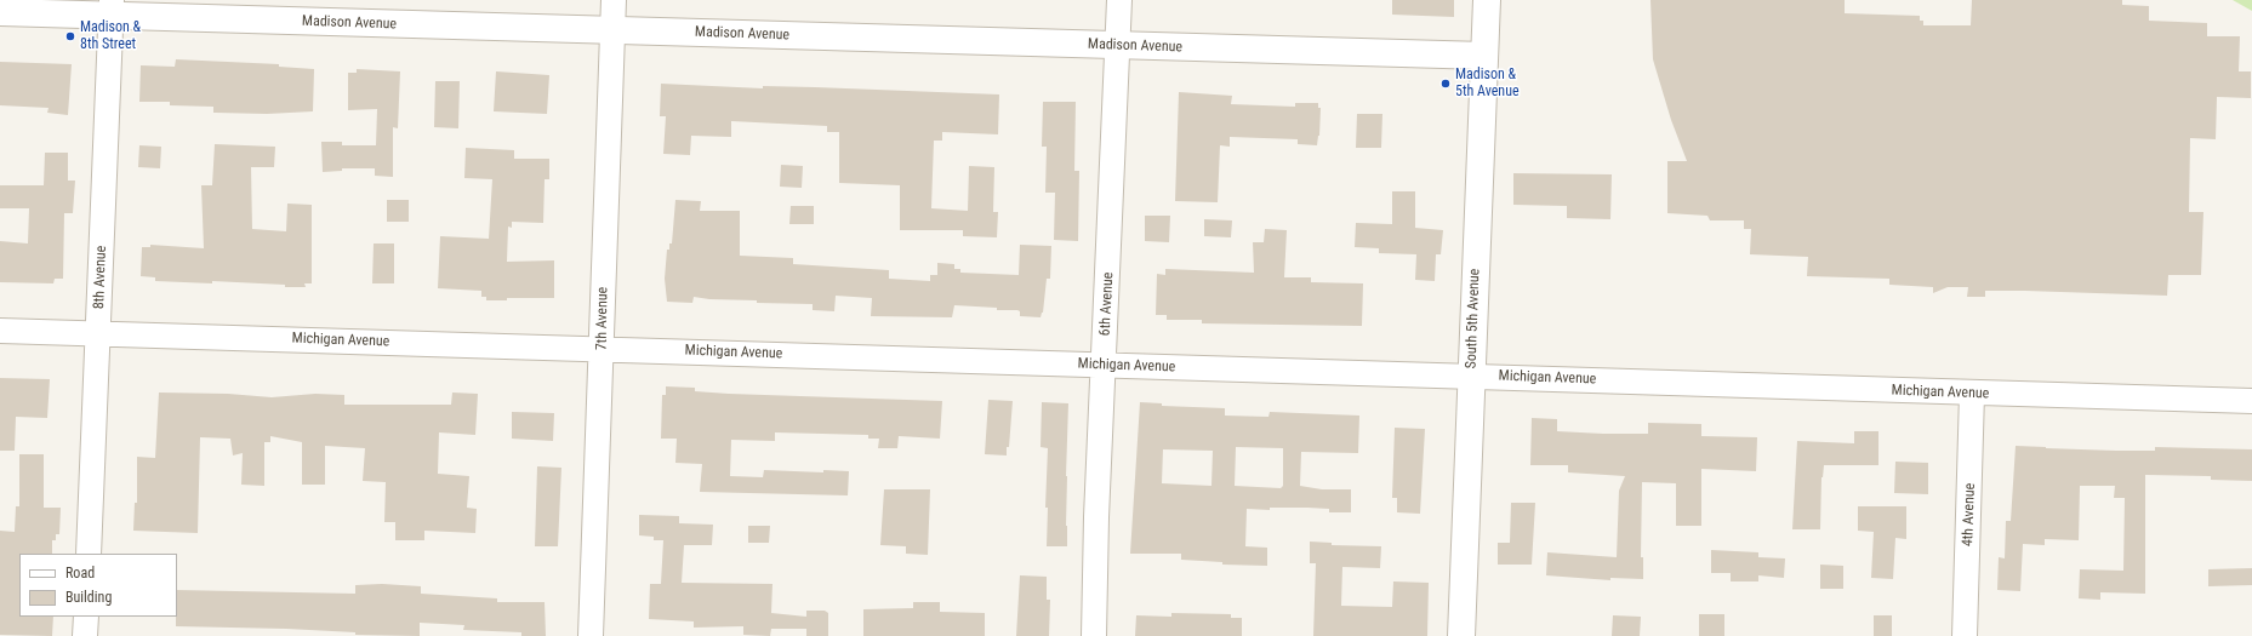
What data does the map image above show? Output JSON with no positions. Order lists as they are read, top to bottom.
{
  "streets": {
    "street": [
      "Madison Avenue",
      "8th Avenue",
      "6th Avenue",
      "7th Avenue",
      "South 5th Avenue",
      "Michigan Avenue",
      "4th Avenue"
    ]
  },
  "crossings": [
    ["Madison Avenue", "8th Avenue"],
    ["Madison Avenue", "6th Avenue"],
    ["Madison Avenue", "7th Avenue"],
    ["Madison Avenue", "South 5th Avenue"],
    ["8th Avenue", "Michigan Avenue"],
    ["6th Avenue", "Michigan Avenue"],
    ["7th Avenue", "Michigan Avenue"],
    ["South 5th Avenue", "Michigan Avenue"],
    ["Michigan Avenue", "4th Avenue"]
  ],
  "places": ["Madison & 8th Street", "Madison & 5th Avenue"],
  "legend": ["Road", "Building"]
}
